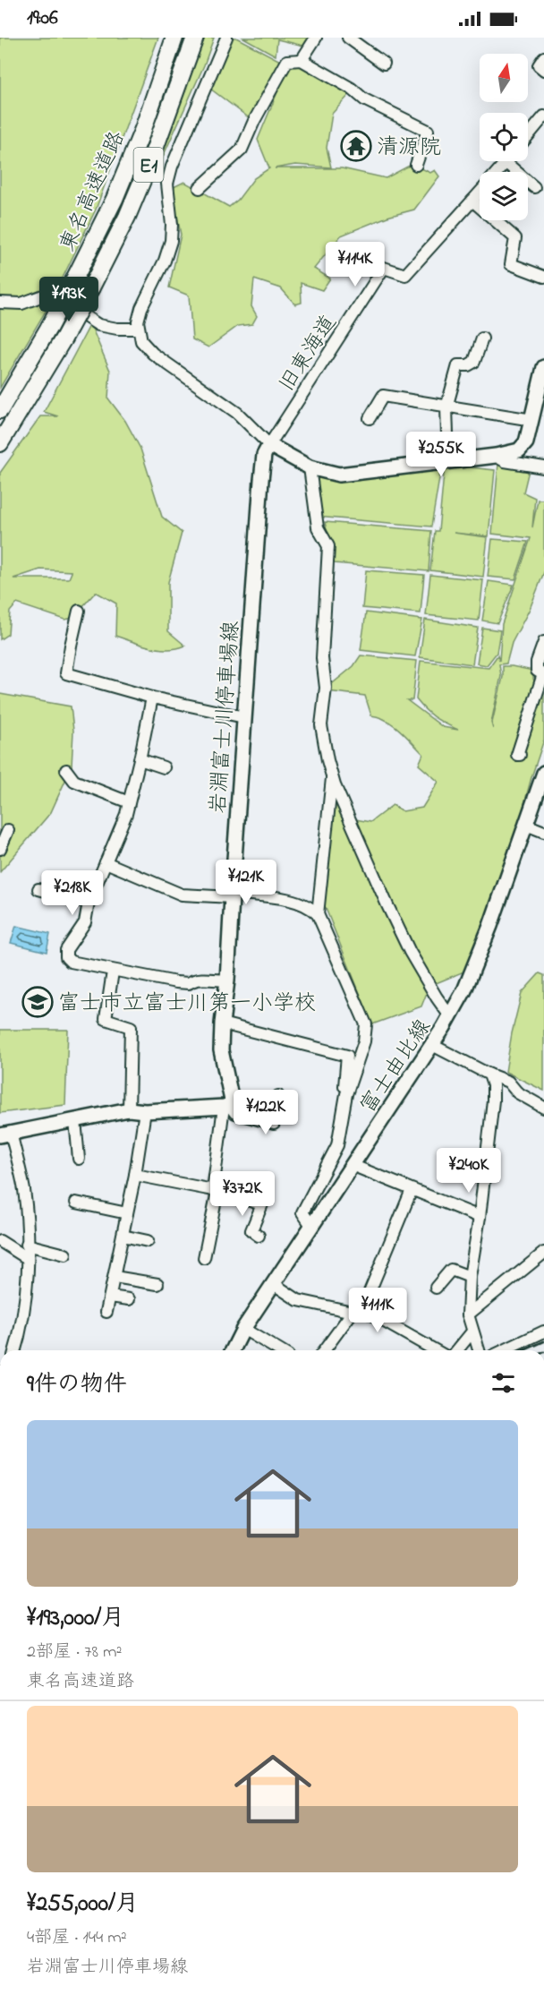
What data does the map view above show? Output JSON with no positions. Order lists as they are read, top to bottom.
{
  "streets": {
    "highway": ["E1", "東名高速道路"],
    "main road": ["岩淵富士川停車場線", "富士由比線"],
    "street": ["旧東海道"]
  },
  "crossings": [
    ["旧東海道", "岩淵富士川停車場線"]
  ],
  "places": {
    "temple": ["清源院"],
    "school or university": ["富士市立富士川第一小学校"]
  },
  "north": "top",
  "page": {
    "status": "19:06",
    "price": [
      "¥114K",
      "¥193K",
      "¥255K",
      "¥121K",
      "¥218K",
      "¥122K",
      "¥240K",
      "¥372K",
      "¥111K"
    ],
    "heading": "9件の物件",
    "list": [
      {
        "name": "¥193,000/月",
        "note": "2部屋 · 78 m² · 東名高速道路"
      },
      {
        "name": "¥255,000/月",
        "note": "4部屋 · 144 m² · 岩淵富士川停車場線"
      }
    ]
  }
}
